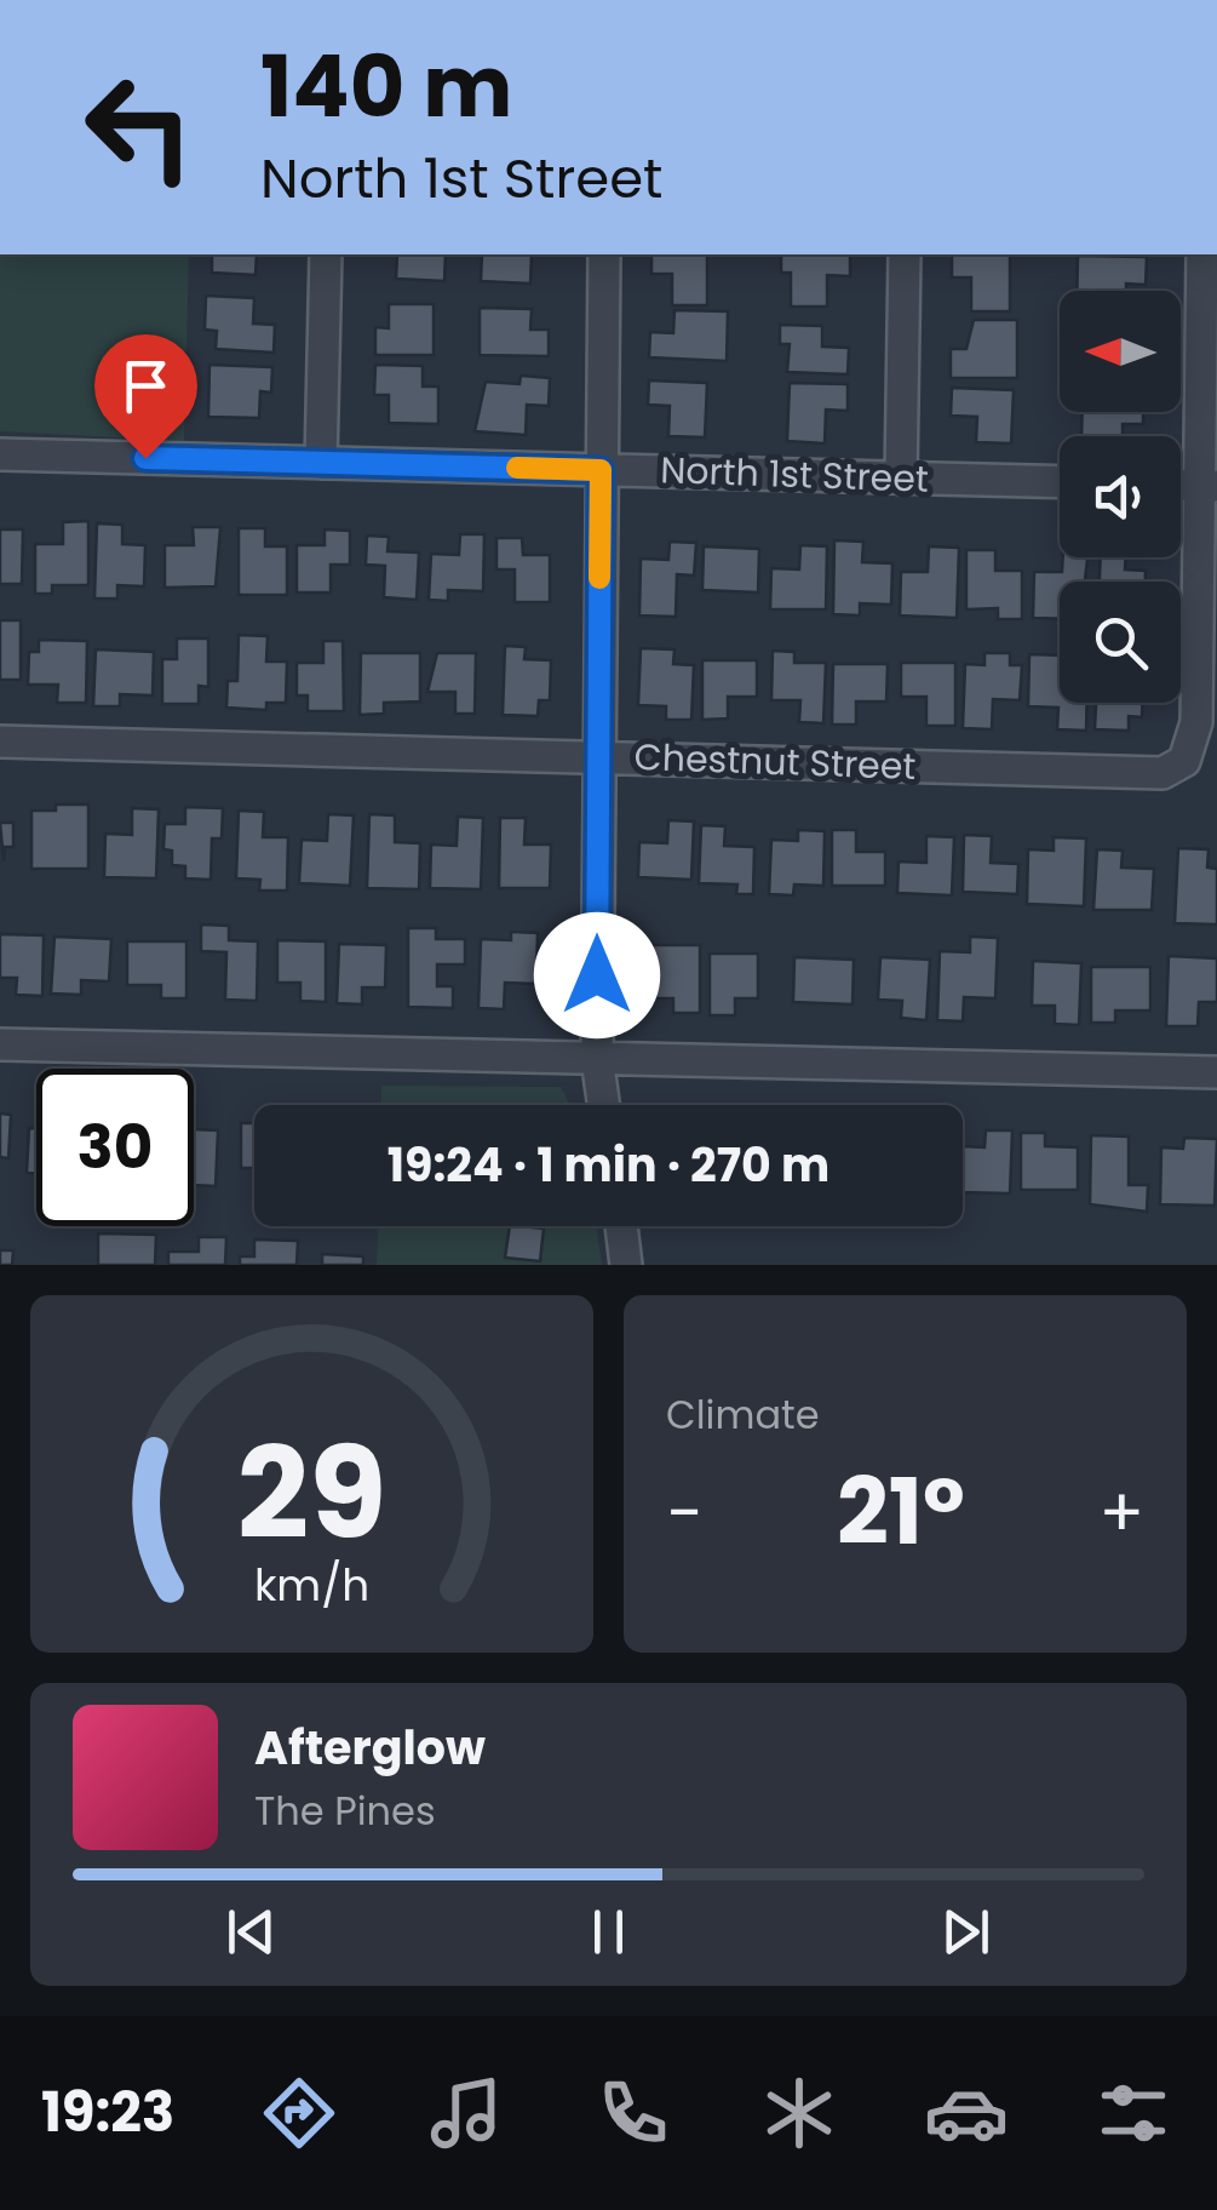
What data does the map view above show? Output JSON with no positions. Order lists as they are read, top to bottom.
{
  "streets": {
    "street": ["North 1st Street", "Chestnut Street"]
  },
  "north": "left",
  "page": {
    "turn": ["140 m", "North 1st Street"],
    "limit": "30",
    "trip": "19:24 · 1 min · 270 m",
    "tile": "Climate",
    "heat": ["−", "21°", "+"],
    "song": ["Afterglow", "The Pines"],
    "tabs": "19:23",
    "gauge": ["29", "km/h"]
  }
}
